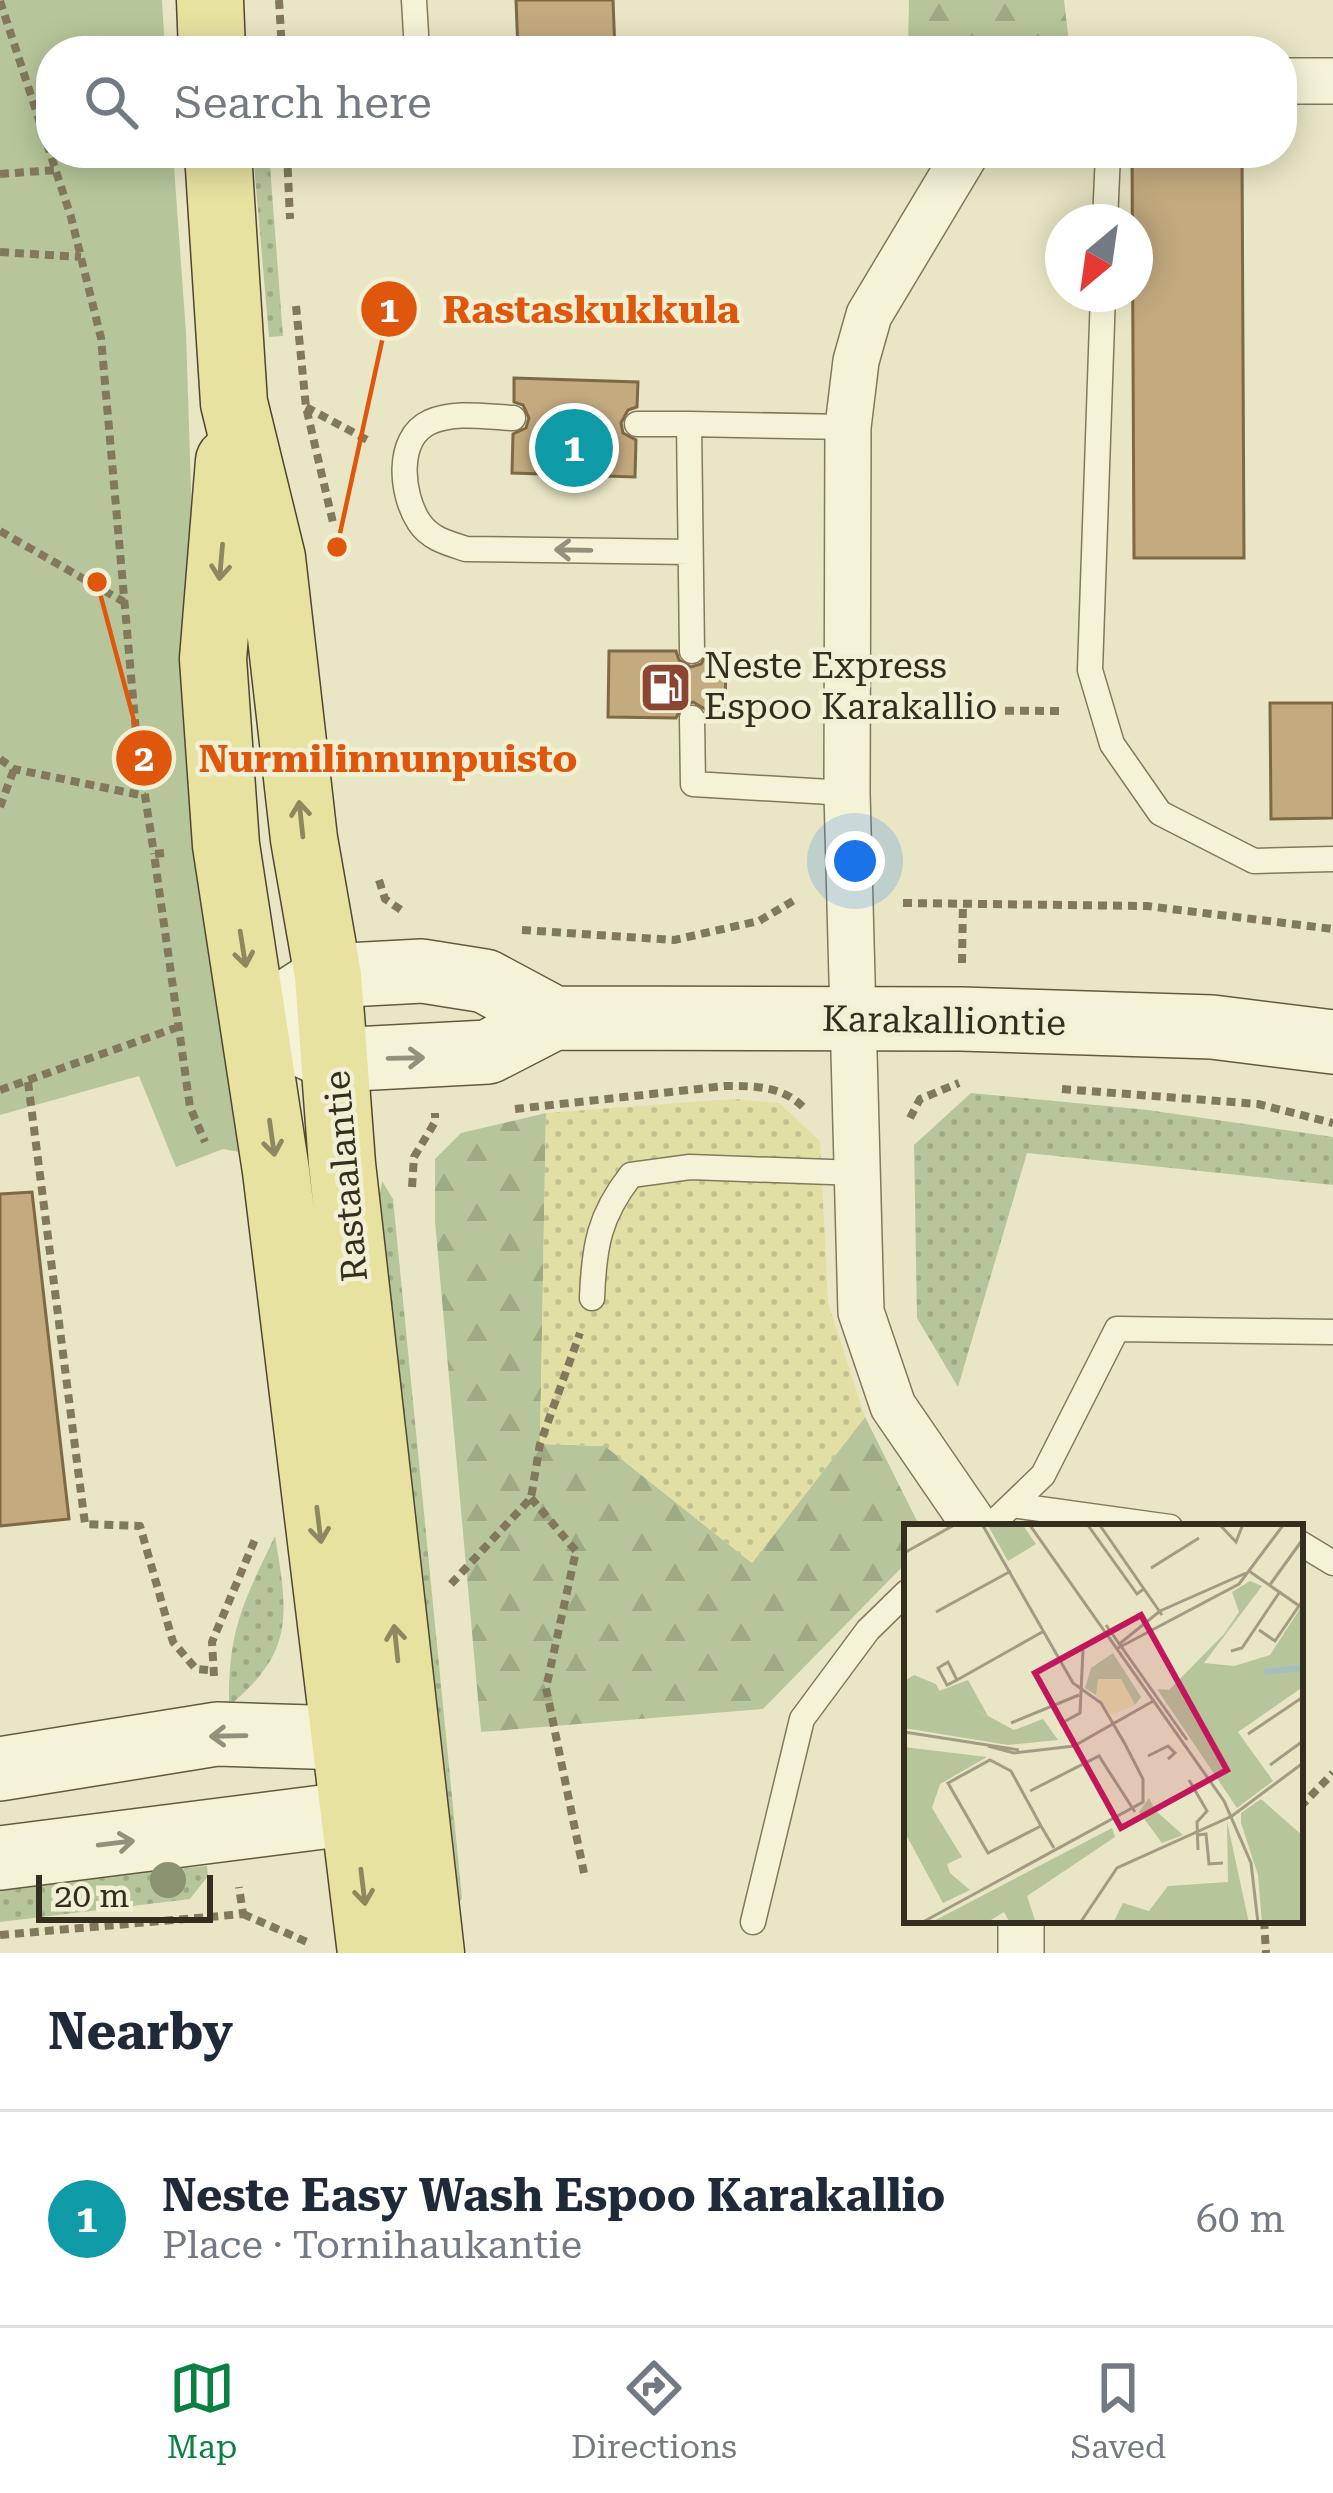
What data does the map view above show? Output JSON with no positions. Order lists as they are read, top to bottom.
{
  "streets": {
    "main road": ["Rastaalantie"],
    "street": ["Karakalliontie"]
  },
  "crossings": [
    ["Karakalliontie", "Rastaalantie"]
  ],
  "places": {
    "other": ["Rastaskukkula", "Nurmilinnunpuisto"],
    "fuel station": ["Neste Express Espoo Karakallio"]
  },
  "scale_bar": "20 m",
  "north": "bottom left",
  "page": {
    "search": "Search here",
    "pins": "1",
    "scale": "20 m",
    "heading": "Nearby",
    "list": [
      {
        "mark": "1",
        "name": "Neste Easy Wash Espoo Karakallio",
        "note": "Place · Tornihaukantie",
        "value": "60 m"
      }
    ],
    "nav": ["Map", "Directions", "Saved"]
  }
}
